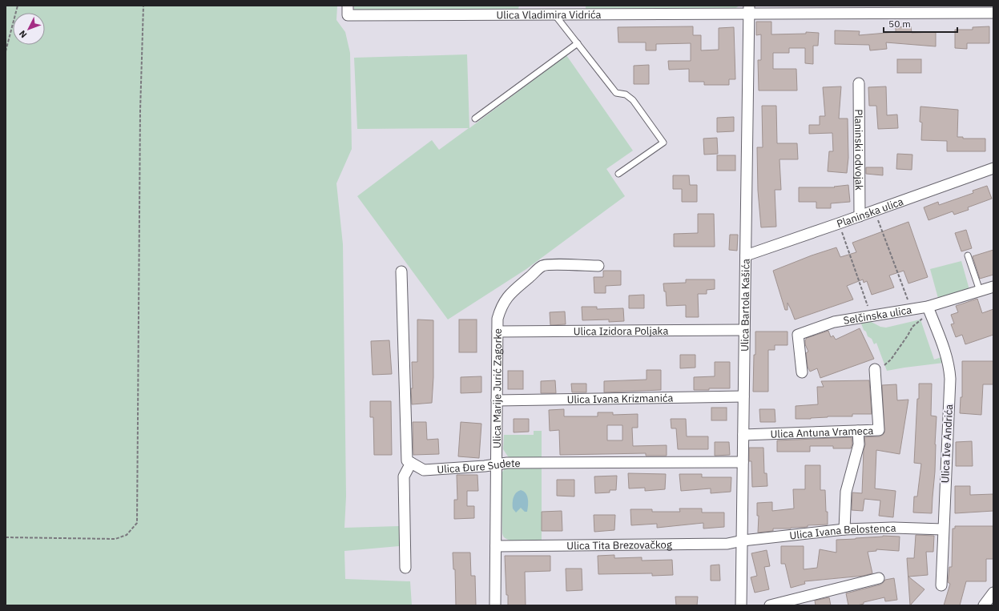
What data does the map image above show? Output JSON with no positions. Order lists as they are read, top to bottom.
{
  "streets": {
    "street": [
      "Ulica Vladimira Vidrića",
      "Planinski odvojak",
      "Planinska ulica",
      "Ulica Bartola Kašića",
      "Selčinska ulica",
      "Ulica Izidora Poljaka",
      "Ulica Marije Jurić Zagorke",
      "Ulica Ivana Krizmanića",
      "Ulica Antuna Vrameca",
      "Ulica Ive Andrića",
      "Ulica Đure Sudete",
      "Ulica Ivana Belostenca",
      "Ulica Tita Brezovačkog"
    ]
  },
  "crossings": [
    ["Ulica Vladimira Vidrića", "Ulica Bartola Kašića"],
    ["Planinski odvojak", "Planinska ulica"],
    ["Planinska ulica", "Ulica Bartola Kašića"],
    ["Ulica Bartola Kašića", "Ulica Izidora Poljaka"],
    ["Ulica Bartola Kašića", "Ulica Ivana Krizmanića"],
    ["Ulica Bartola Kašića", "Ulica Antuna Vrameca"],
    ["Ulica Bartola Kašića", "Ulica Đure Sudete"],
    ["Ulica Bartola Kašića", "Ulica Ivana Belostenca"],
    ["Ulica Bartola Kašića", "Ulica Tita Brezovačkog"],
    ["Selčinska ulica", "Ulica Ive Andrića"],
    ["Ulica Izidora Poljaka", "Ulica Marije Jurić Zagorke"],
    ["Ulica Marije Jurić Zagorke", "Ulica Ivana Krizmanića"],
    ["Ulica Marije Jurić Zagorke", "Ulica Đure Sudete"],
    ["Ulica Marije Jurić Zagorke", "Ulica Tita Brezovačkog"],
    ["Ulica Ive Andrića", "Ulica Ivana Belostenca"],
    ["Ulica Ivana Belostenca", "Ulica Tita Brezovačkog"]
  ],
  "scale_bar": "50 m",
  "north": "bottom left"
}
